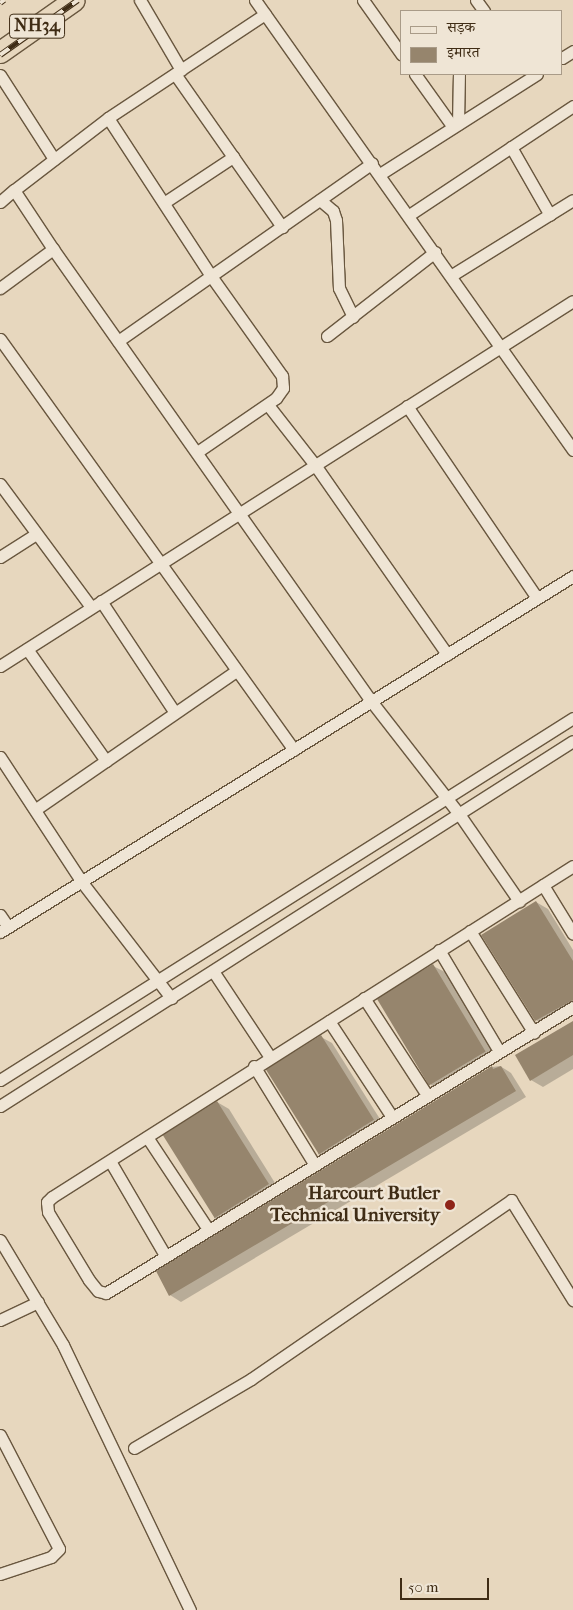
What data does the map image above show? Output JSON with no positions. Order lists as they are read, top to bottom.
{
  "streets": {
    "highway": ["NH34"]
  },
  "places": ["Harcourt Butler Technical University"],
  "legend": ["सड़क", "इमारत"],
  "scale_bar": "50 m"
}
